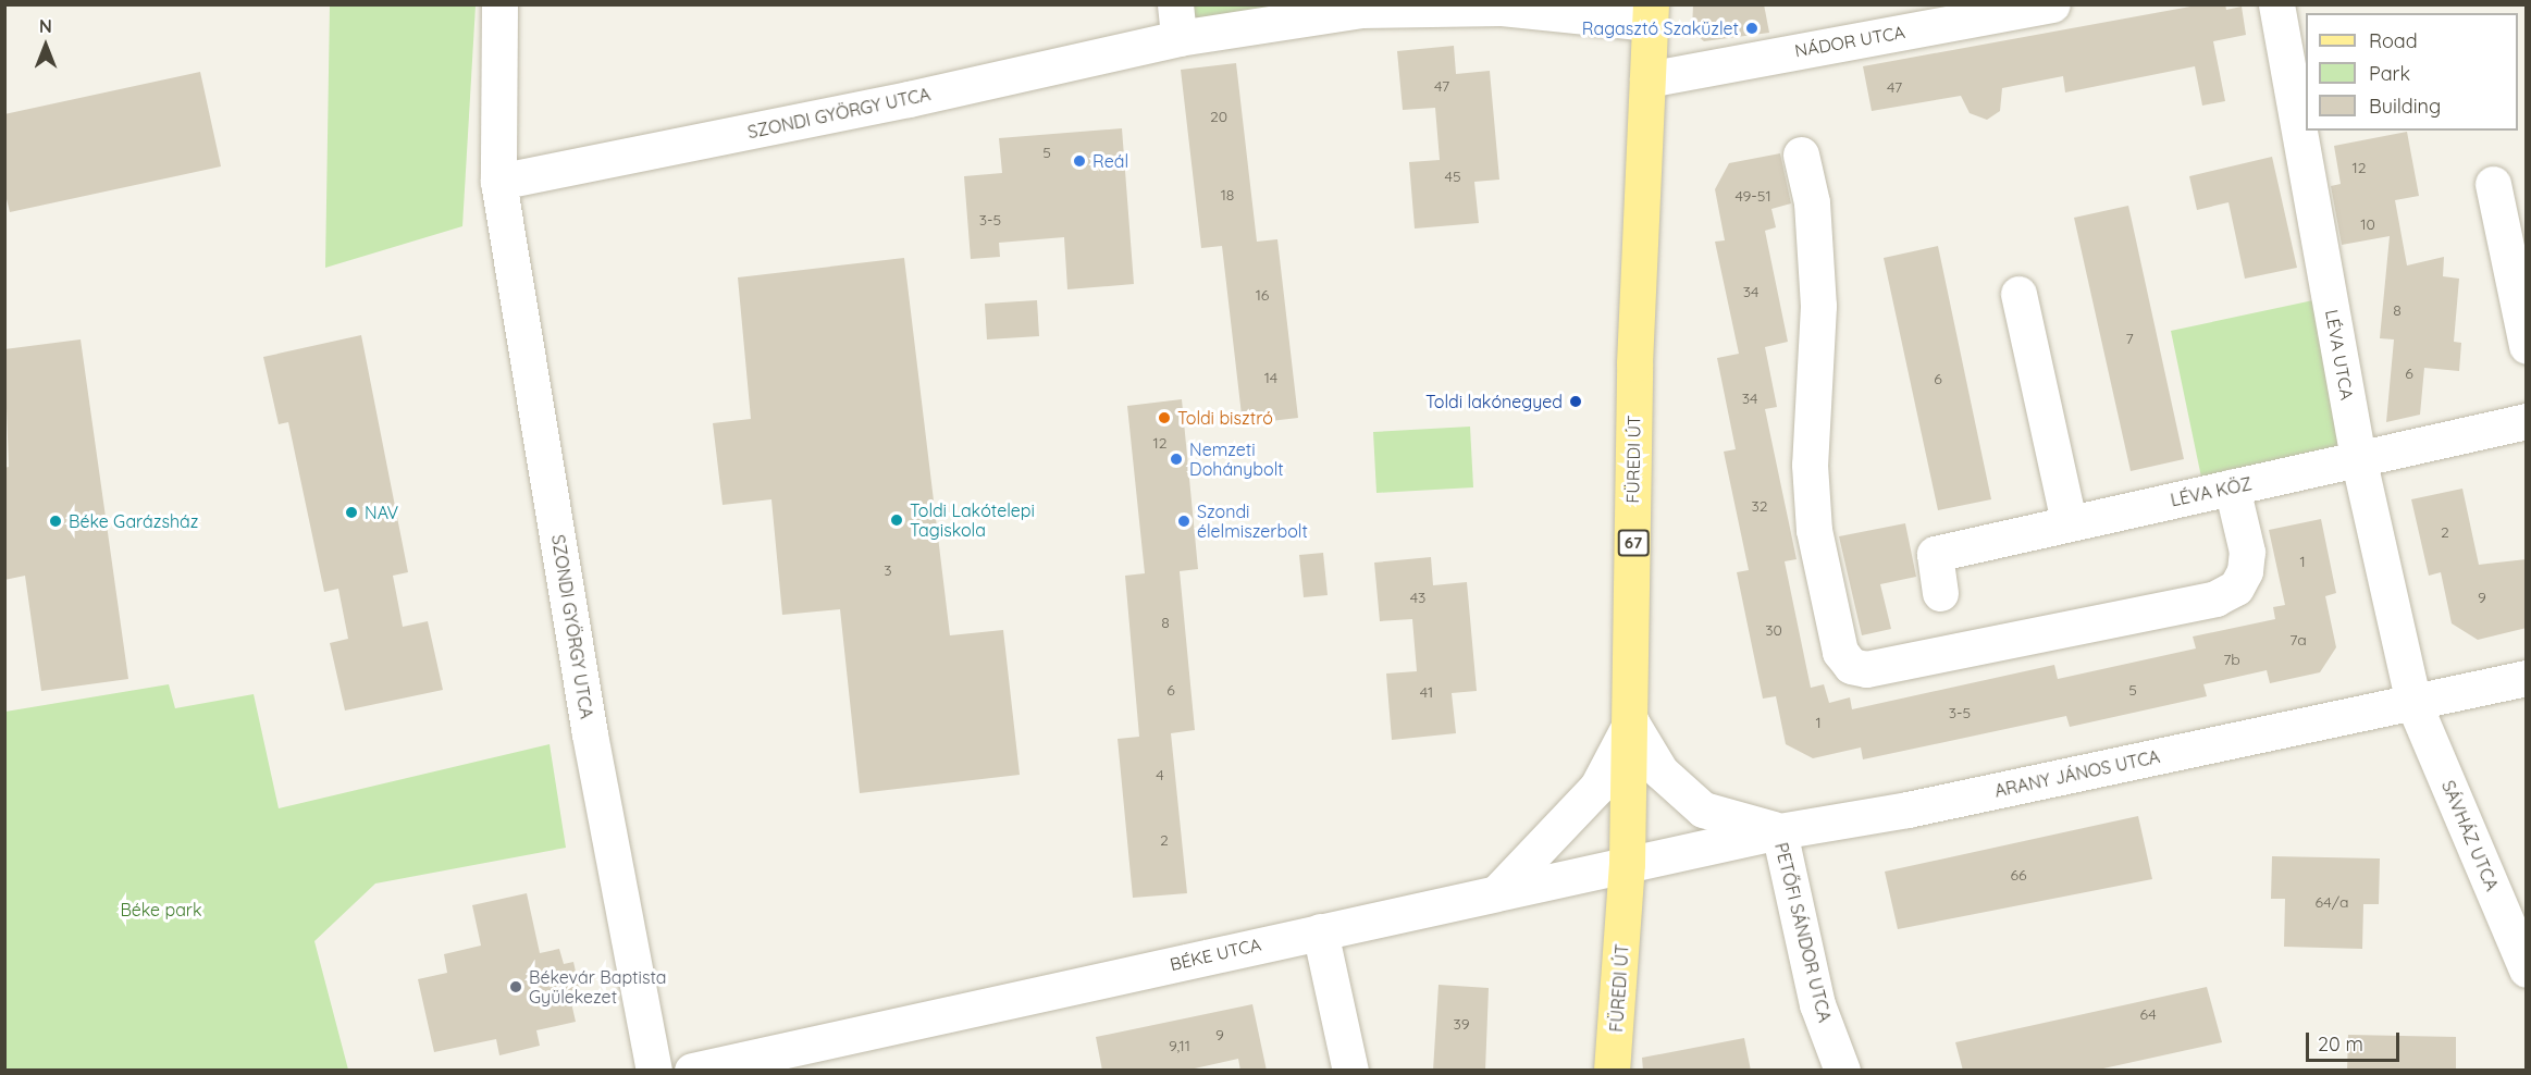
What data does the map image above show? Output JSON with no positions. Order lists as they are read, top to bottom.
{
  "streets": {
    "main road": ["FÜREDI ÚT", "67"],
    "street": [
      "NÁDOR UTCA",
      "SZONDI GYÖRGY UTCA",
      "LÉVA UTCA",
      "LÉVA KÖZ",
      "ARANY JÁNOS UTCA",
      "SÁVHÁZ UTCA",
      "PETŐFI SÁNDOR UTCA",
      "BÉKE UTCA"
    ]
  },
  "crossings": [
    ["NÁDOR UTCA", "FÜREDI ÚT"],
    ["SZONDI GYÖRGY UTCA", "FÜREDI ÚT"],
    ["LÉVA UTCA", "LÉVA KÖZ"],
    ["LÉVA UTCA", "ARANY JÁNOS UTCA"],
    ["LÉVA UTCA", "SÁVHÁZ UTCA"],
    ["FÜREDI ÚT", "ARANY JÁNOS UTCA"],
    ["FÜREDI ÚT", "BÉKE UTCA"],
    ["ARANY JÁNOS UTCA", "SÁVHÁZ UTCA"],
    ["ARANY JÁNOS UTCA", "PETŐFI SÁNDOR UTCA"],
    ["ARANY JÁNOS UTCA", "BÉKE UTCA"]
  ],
  "parks": ["Béke park"],
  "places": [
    "Ragasztó Szaküzlet",
    "Reál",
    "Toldi lakónegyed",
    "Toldi bisztró",
    "Nemzeti Dohánybolt",
    "NAV",
    "Toldi Lakótelepi Tagiskola",
    "Béke Garázsház",
    "Szondi élelmiszerbolt",
    "Békevár Baptista Gyülekezet"
  ],
  "house_numbers": [
    "47",
    "47",
    "20",
    "5",
    "12",
    "45",
    "18",
    "49-51",
    "3-5",
    "10",
    "34",
    "16",
    "8",
    "7",
    "6",
    "14",
    "6",
    "34",
    "12",
    "32",
    "2",
    "1",
    "3",
    "43",
    "9",
    "8",
    "30",
    "7a",
    "7b",
    "6",
    "5",
    "41",
    "3-5",
    "1",
    "4",
    "2",
    "66",
    "64/a",
    "64",
    "39",
    "9",
    "9,11"
  ],
  "legend": ["Road", "Park", "Building"],
  "scale_bar": "20 m",
  "north": "top"
}
